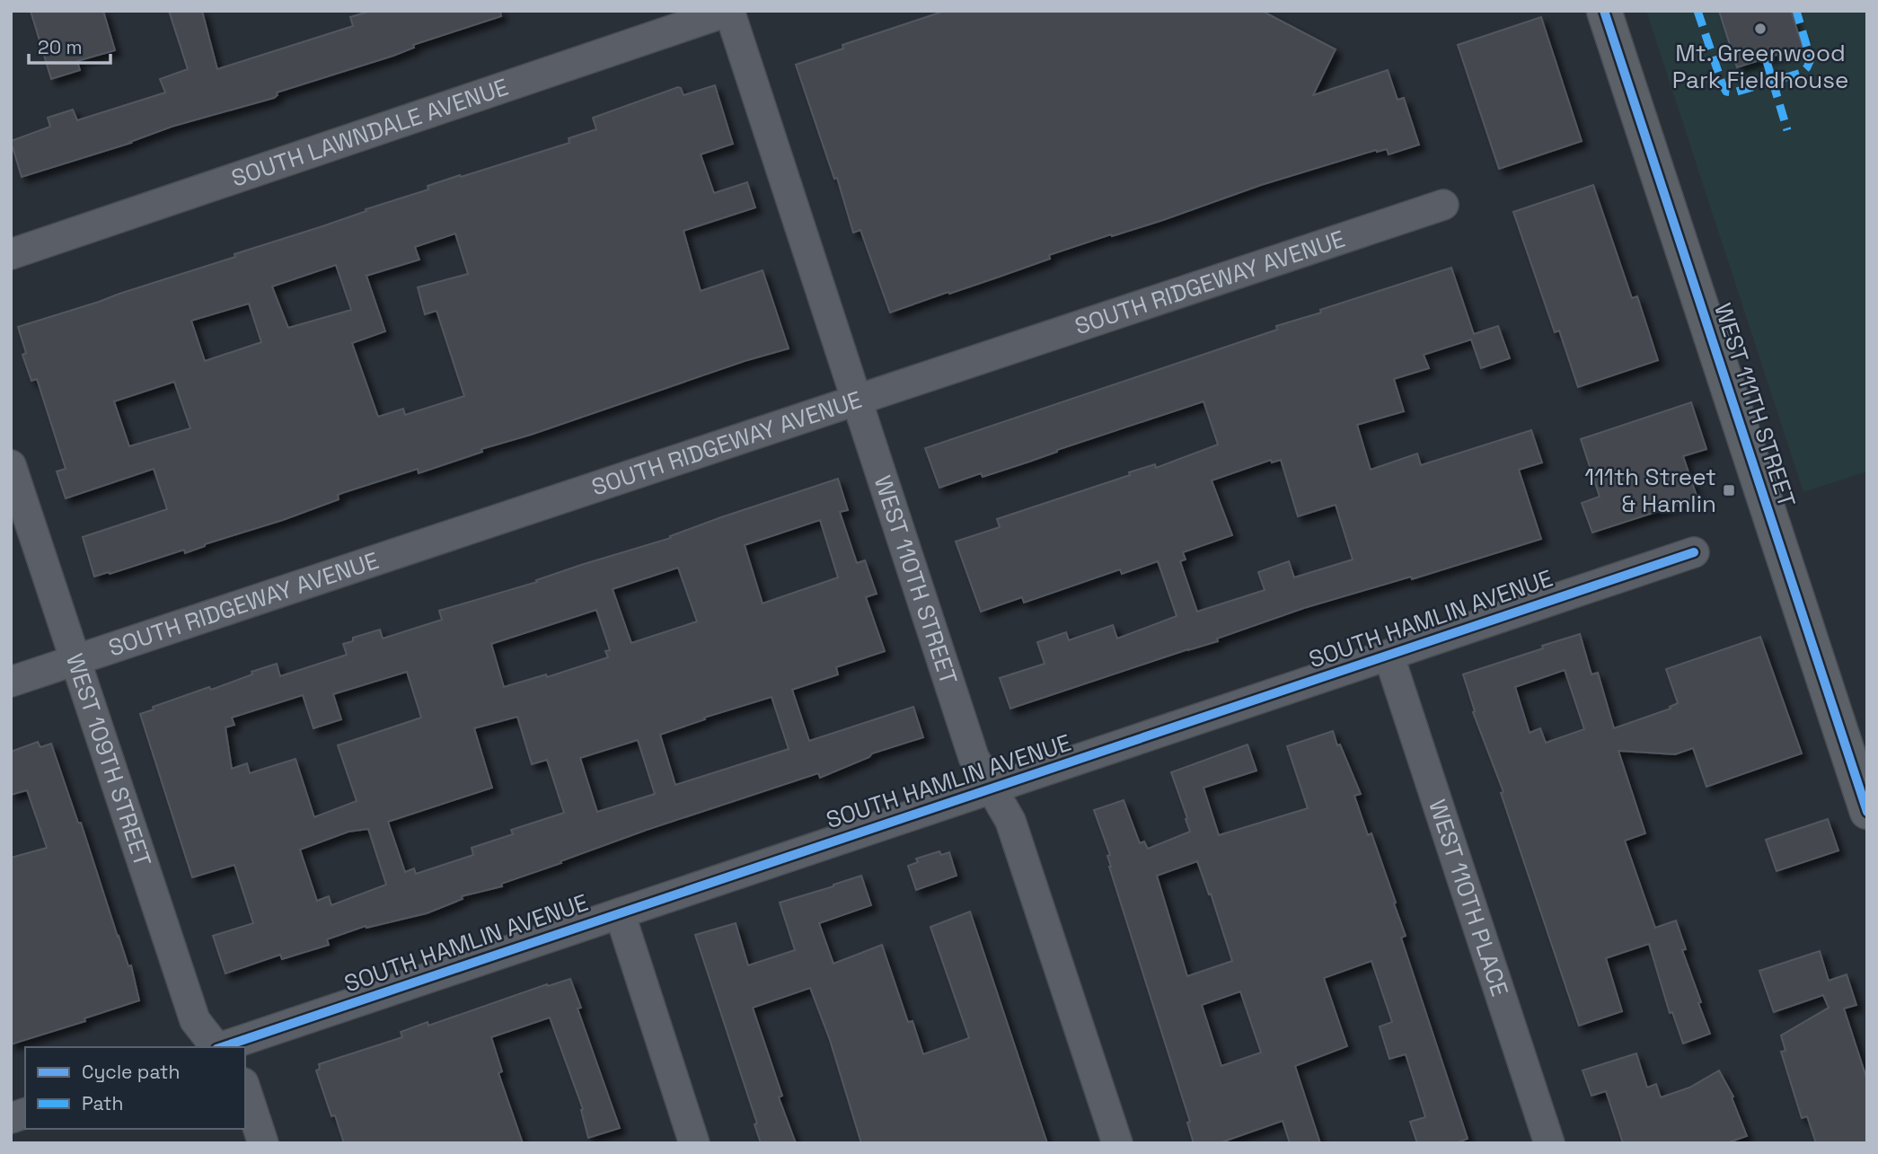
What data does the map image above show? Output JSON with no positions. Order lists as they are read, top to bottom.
{
  "streets": {
    "main road": ["WEST 111TH STREET"],
    "street": [
      "SOUTH LAWNDALE AVENUE",
      "SOUTH RIDGEWAY AVENUE",
      "WEST 110TH STREET",
      "SOUTH HAMLIN AVENUE",
      "WEST 109TH STREET",
      "WEST 110TH PLACE"
    ]
  },
  "crossings": [
    ["SOUTH LAWNDALE AVENUE", "WEST 110TH STREET"],
    ["SOUTH RIDGEWAY AVENUE", "WEST 110TH STREET"],
    ["SOUTH RIDGEWAY AVENUE", "WEST 109TH STREET"],
    ["WEST 110TH STREET", "SOUTH HAMLIN AVENUE"],
    ["SOUTH HAMLIN AVENUE", "WEST 110TH PLACE"]
  ],
  "places": {
    "other": ["Mt. Greenwood Park Fieldhouse"],
    "transit": ["111th Street & Hamlin"]
  },
  "legend": ["Cycle path", "Path"],
  "scale_bar": "20 m"
}
